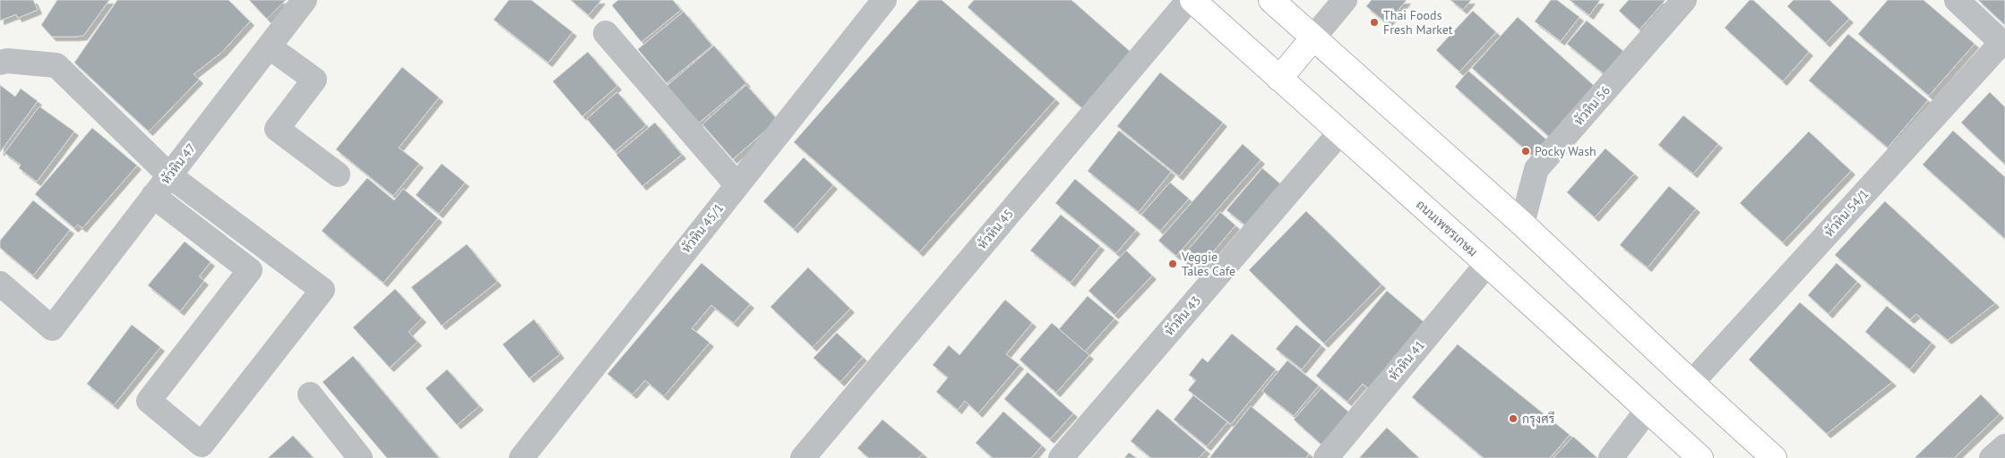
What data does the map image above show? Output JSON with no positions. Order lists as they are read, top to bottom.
{
  "streets": {
    "main road": ["ถนนเพชรเกษม"],
    "street": [
      "หัวหิน 56",
      "หัวหิน 47",
      "หัวหิน 54/1",
      "หัวหิน 45/1",
      "หัวหิน 45",
      "หัวหิน 43",
      "หัวหิน 41"
    ]
  },
  "crossings": [
    ["ถนนเพชรเกษม", "หัวหิน 43"],
    ["ถนนเพชรเกษม", "หัวหิน 41"]
  ],
  "places": [
    "Thai Foods Fresh Market",
    "Pocky Wash",
    "Veggie Tales Cafe",
    "กรุงศรี"
  ]
}
